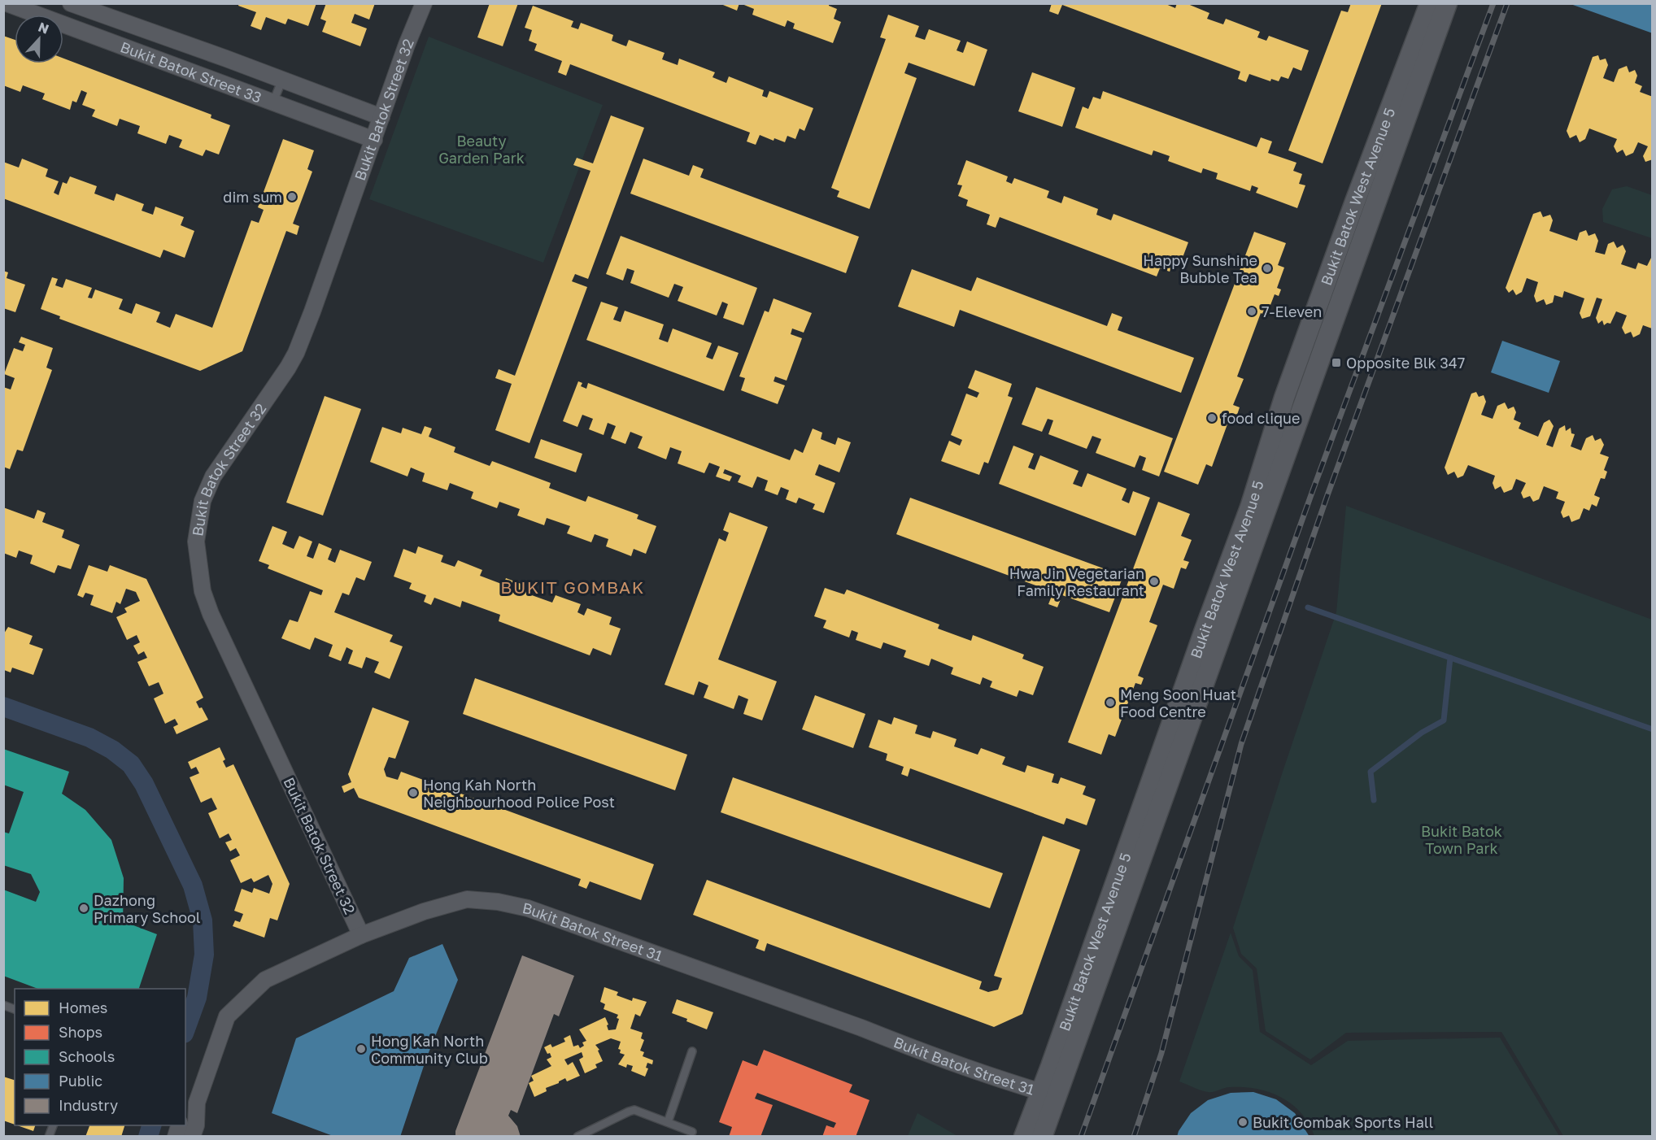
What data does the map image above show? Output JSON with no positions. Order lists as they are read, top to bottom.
{
  "streets": {
    "street": [
      "Bukit Batok Street 33",
      "Bukit Batok Street 32",
      "Bukit Batok West Avenue 5",
      "Bukit Batok Street 31"
    ]
  },
  "crossings": [
    ["Bukit Batok Street 33", "Bukit Batok Street 32"],
    ["Bukit Batok Street 32", "Bukit Batok Street 31"],
    ["Bukit Batok West Avenue 5", "Bukit Batok Street 31"]
  ],
  "districts": ["BUKIT GOMBAK"],
  "parks": ["Beauty Garden Park", "Bukit Batok Town Park"],
  "places": {
    "other": [
      "dim sum",
      "Happy Sunshine Bubble Tea",
      "7-Eleven",
      "food clique",
      "Hwa Jin Vegetarian Family Restaurant",
      "Meng Soon Huat Food Centre",
      "Hong Kah North Neighbourhood Police Post",
      "Dazhong Primary School",
      "Hong Kah North Community Club",
      "Bukit Gombak Sports Hall"
    ],
    "transit": ["Opposite Blk 347"]
  },
  "legend": [
    "Homes",
    "Shops",
    "Schools",
    "Public",
    "Industry"
  ],
  "north": "top"
}
